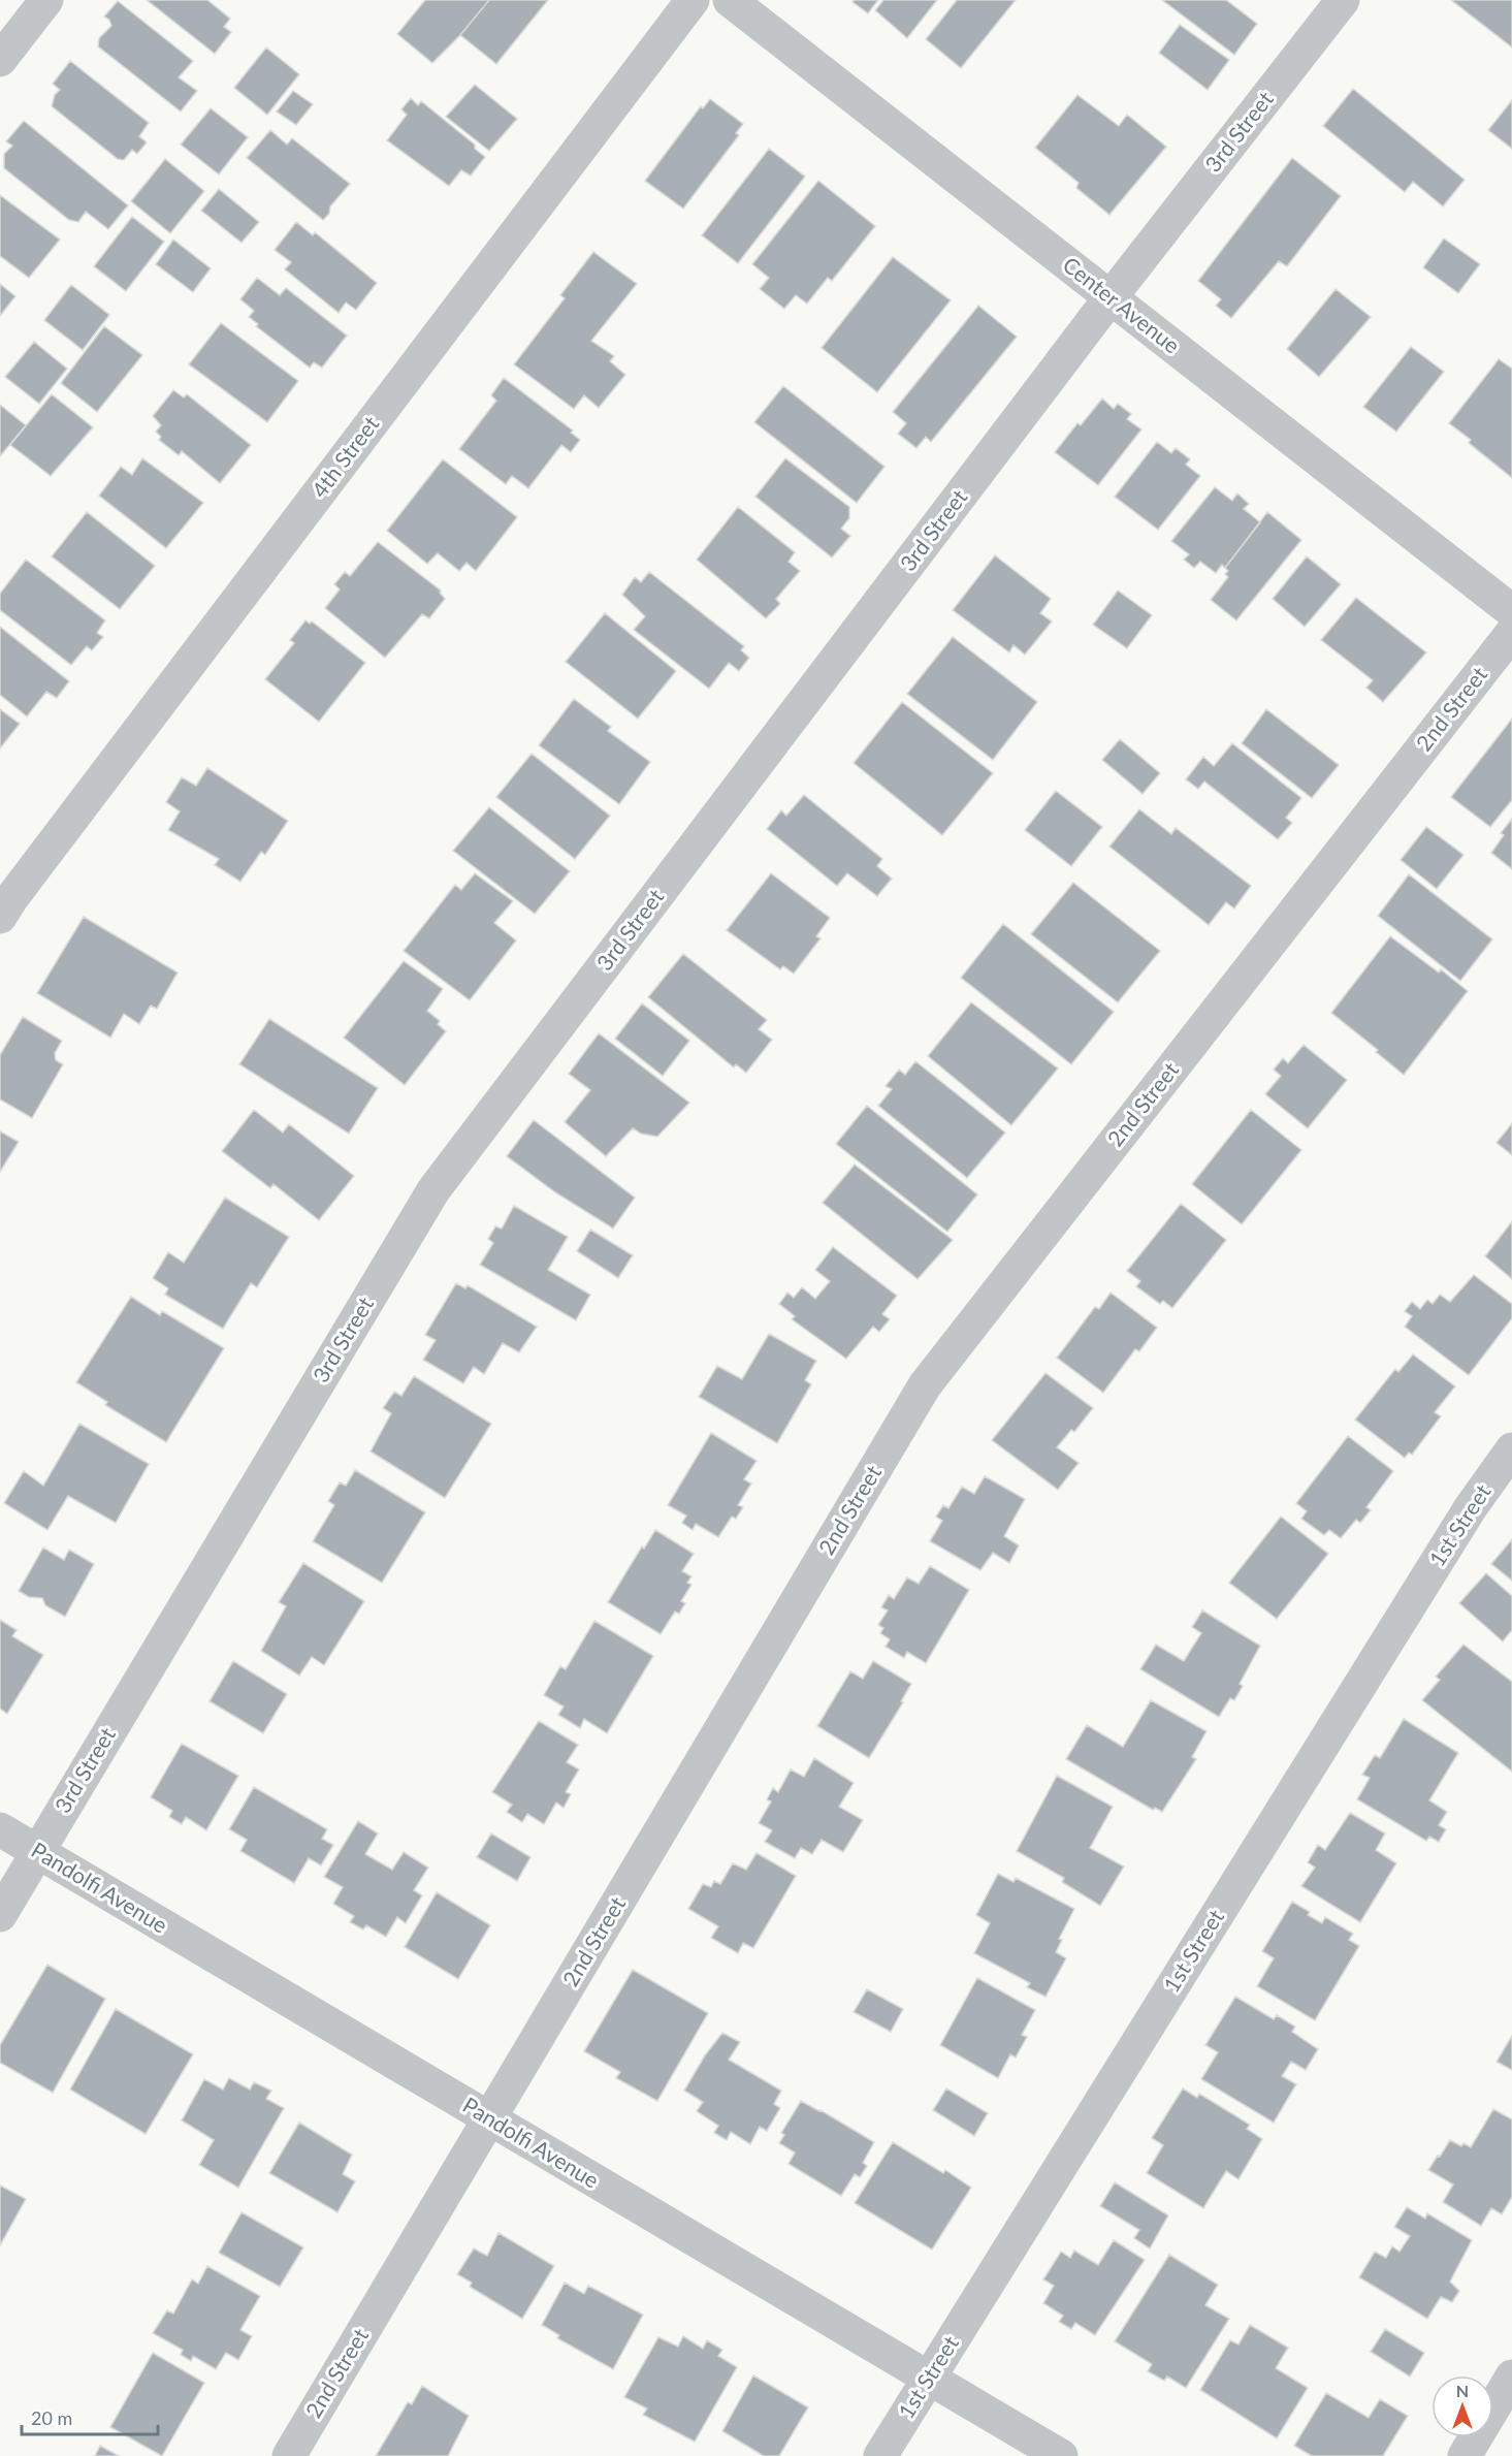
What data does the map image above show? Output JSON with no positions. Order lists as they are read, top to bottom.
{
  "streets": {
    "street": [
      "3rd Street",
      "Center Avenue",
      "4th Street",
      "2nd Street",
      "1st Street",
      "Pandolfi Avenue"
    ]
  },
  "crossings": [
    ["3rd Street", "Center Avenue"],
    ["3rd Street", "Pandolfi Avenue"],
    ["2nd Street", "Pandolfi Avenue"],
    ["1st Street", "Pandolfi Avenue"]
  ],
  "scale_bar": "20 m",
  "north": "top"
}
